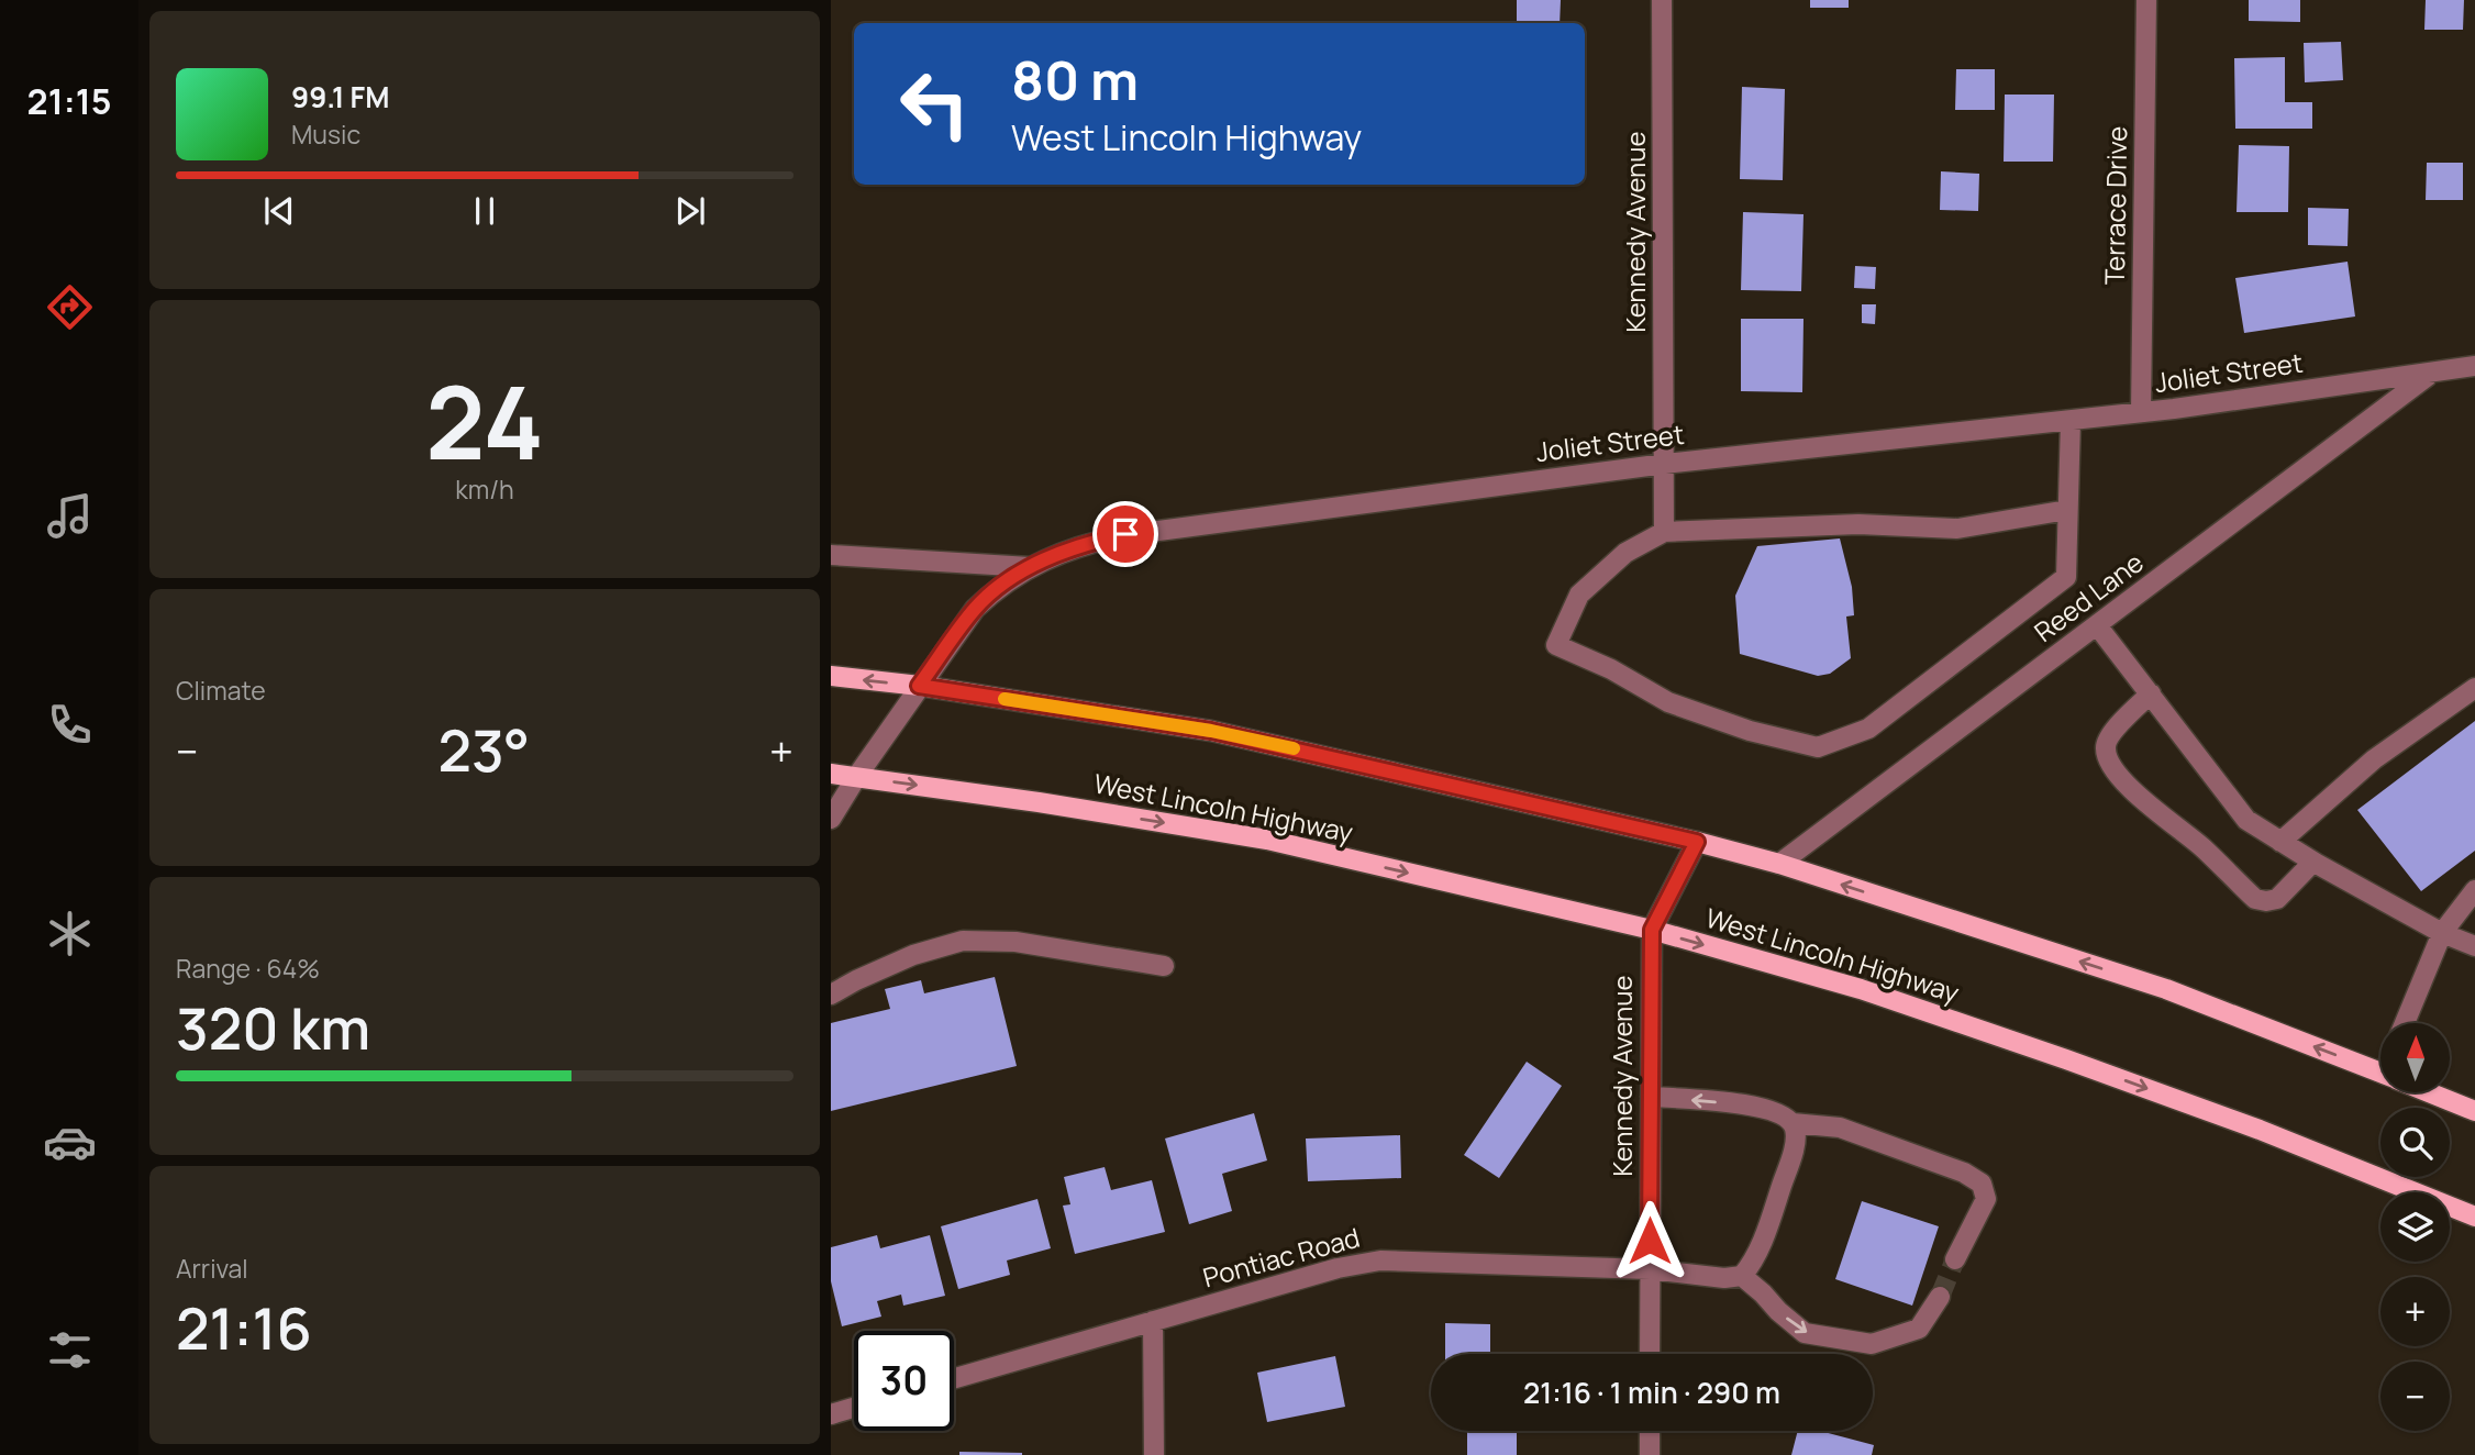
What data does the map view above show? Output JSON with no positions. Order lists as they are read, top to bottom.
{
  "streets": {
    "main road": ["West Lincoln Highway"],
    "street": [
      "Terrace Drive",
      "Kennedy Avenue",
      "Joliet Street",
      "Reed Lane",
      "Pontiac Road"
    ]
  },
  "crossings": [
    ["Terrace Drive", "Joliet Street"],
    ["Kennedy Avenue", "Joliet Street"],
    ["Kennedy Avenue", "West Lincoln Highway"],
    ["Kennedy Avenue", "Pontiac Road"],
    ["Joliet Street", "Reed Lane"],
    ["Joliet Street", "West Lincoln Highway"]
  ],
  "north": "top",
  "page": {
    "tabs": "21:15",
    "turn": ["80 m", "West Lincoln Highway"],
    "song": ["99.1 FM", "Music"],
    "tile": [
      ["24", "km/h"],
      "Climate",
      ["Range · 64%", "320 km"],
      ["Arrival", "21:16"]
    ],
    "heat": ["−", "23°", "+"],
    "map_buttons": ["+", "−"],
    "limit": "30",
    "trip": "21:16 · 1 min · 290 m"
  }
}
